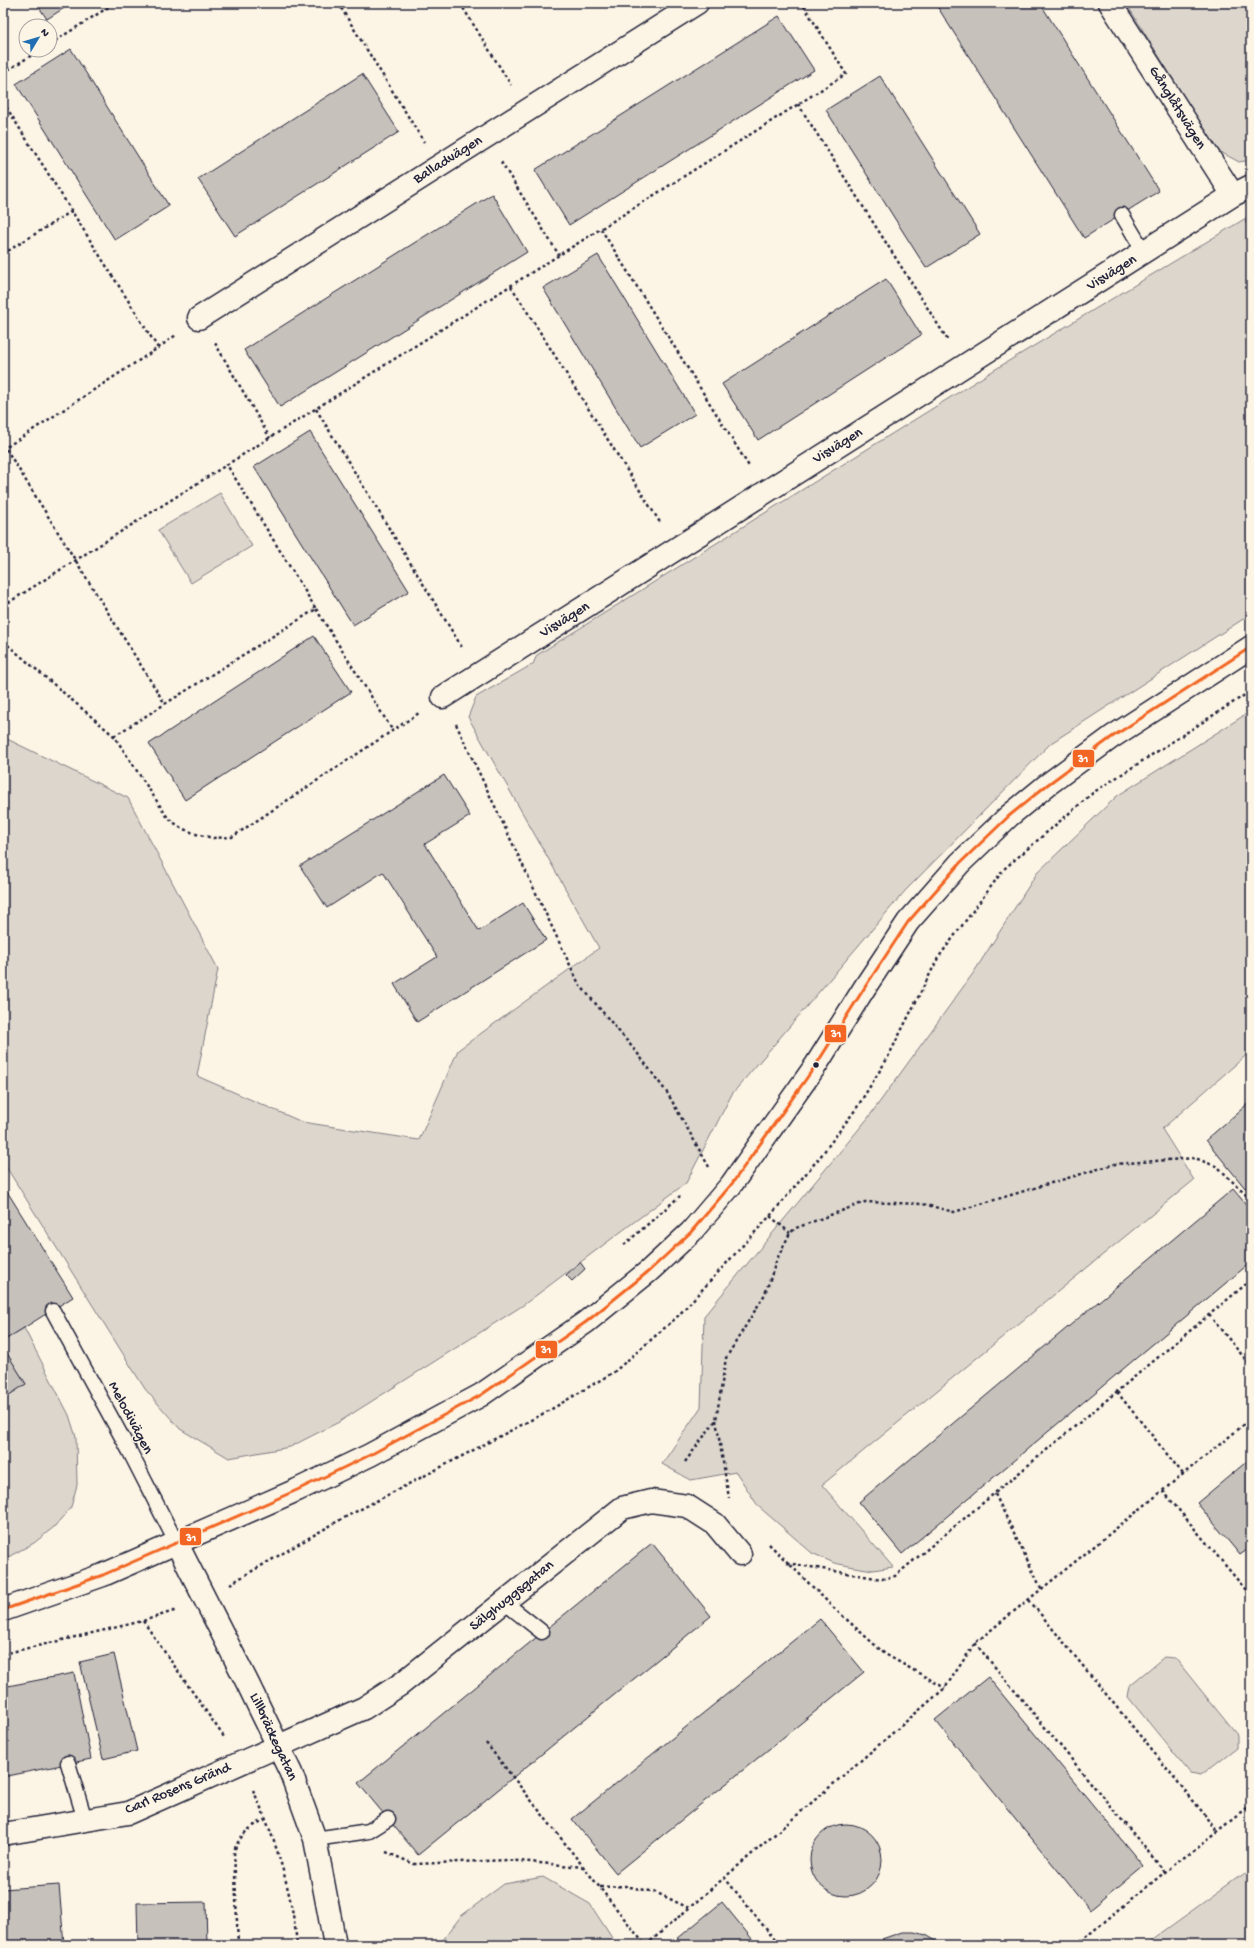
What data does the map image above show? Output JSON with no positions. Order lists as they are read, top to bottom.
{
  "streets": {
    "street": [
      "Gånglåtsvägen",
      "Balladvägen",
      "Visvägen",
      "Sälghuggsgatan",
      "Lillbräckegatan",
      "Carl Rosens Gränd"
    ],
    "lane": ["Melodivägen"]
  },
  "crossings": [
    ["Gånglåtsvägen", "Visvägen"],
    ["Melodivägen", "Lillbräckegatan"],
    ["Sälghuggsgatan", "Lillbräckegatan"],
    ["Sälghuggsgatan", "Carl Rosens Gränd"],
    ["Lillbräckegatan", "Carl Rosens Gränd"]
  ],
  "lines": ["transit line 31"],
  "north": "top right"
}
